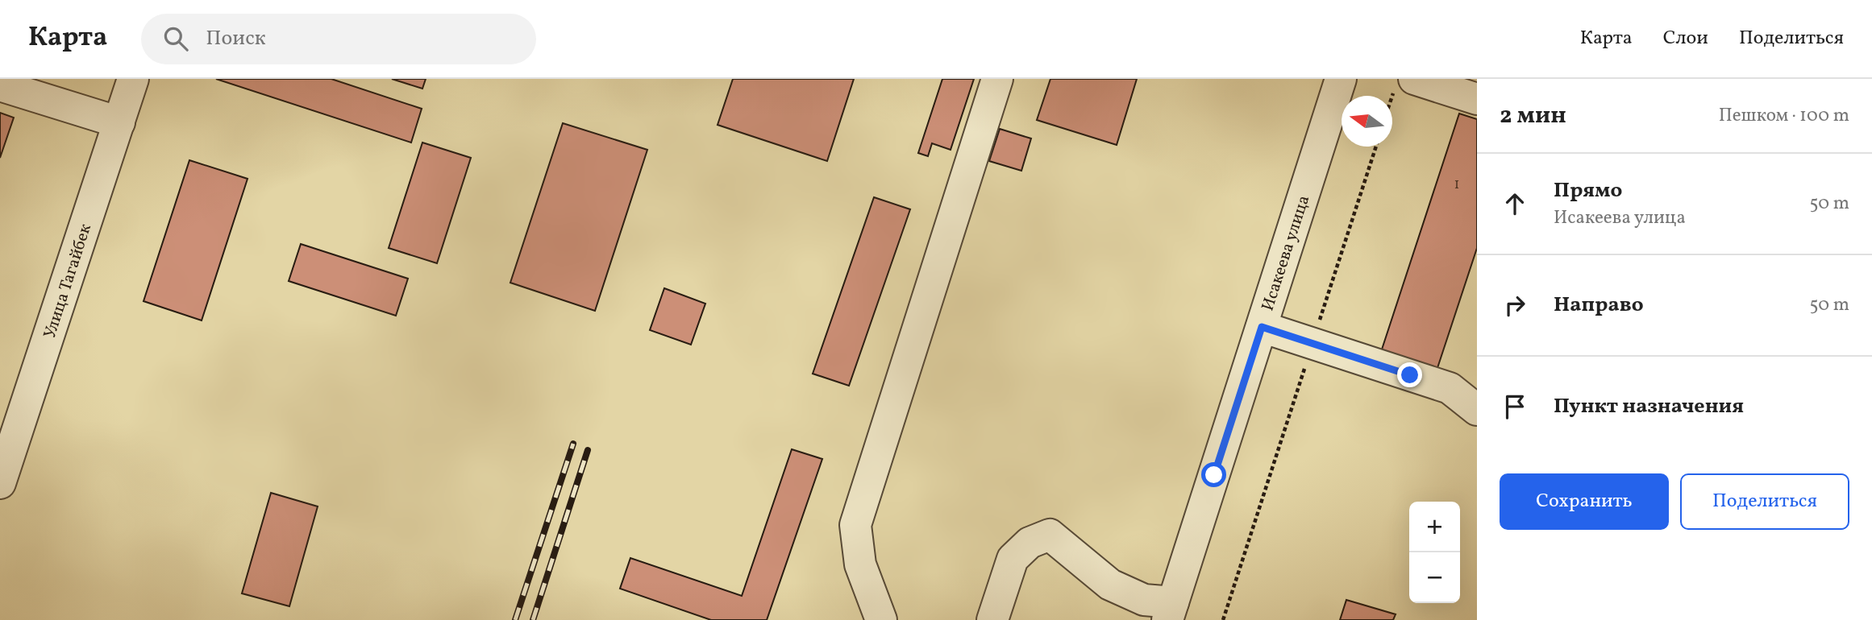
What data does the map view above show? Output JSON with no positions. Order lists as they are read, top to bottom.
{
  "streets": {
    "street": ["Исакеева улица", "Улица Тагайбек"]
  },
  "house_numbers": ["1"],
  "north": "left",
  "page": {
    "header": "Карта",
    "search": "Поиск",
    "nav": ["Карта", "Слои", "Поделиться"],
    "heading": ["2 мин", "Пешком · 100 m"],
    "list": [
      ["Прямо", "Исакеева улица", "50 m"],
      ["Направо", "50 m"],
      "Пункт назначения"
    ],
    "buttons": ["Сохранить", "Поделиться"],
    "map_buttons": ["+", "−"]
  }
}
